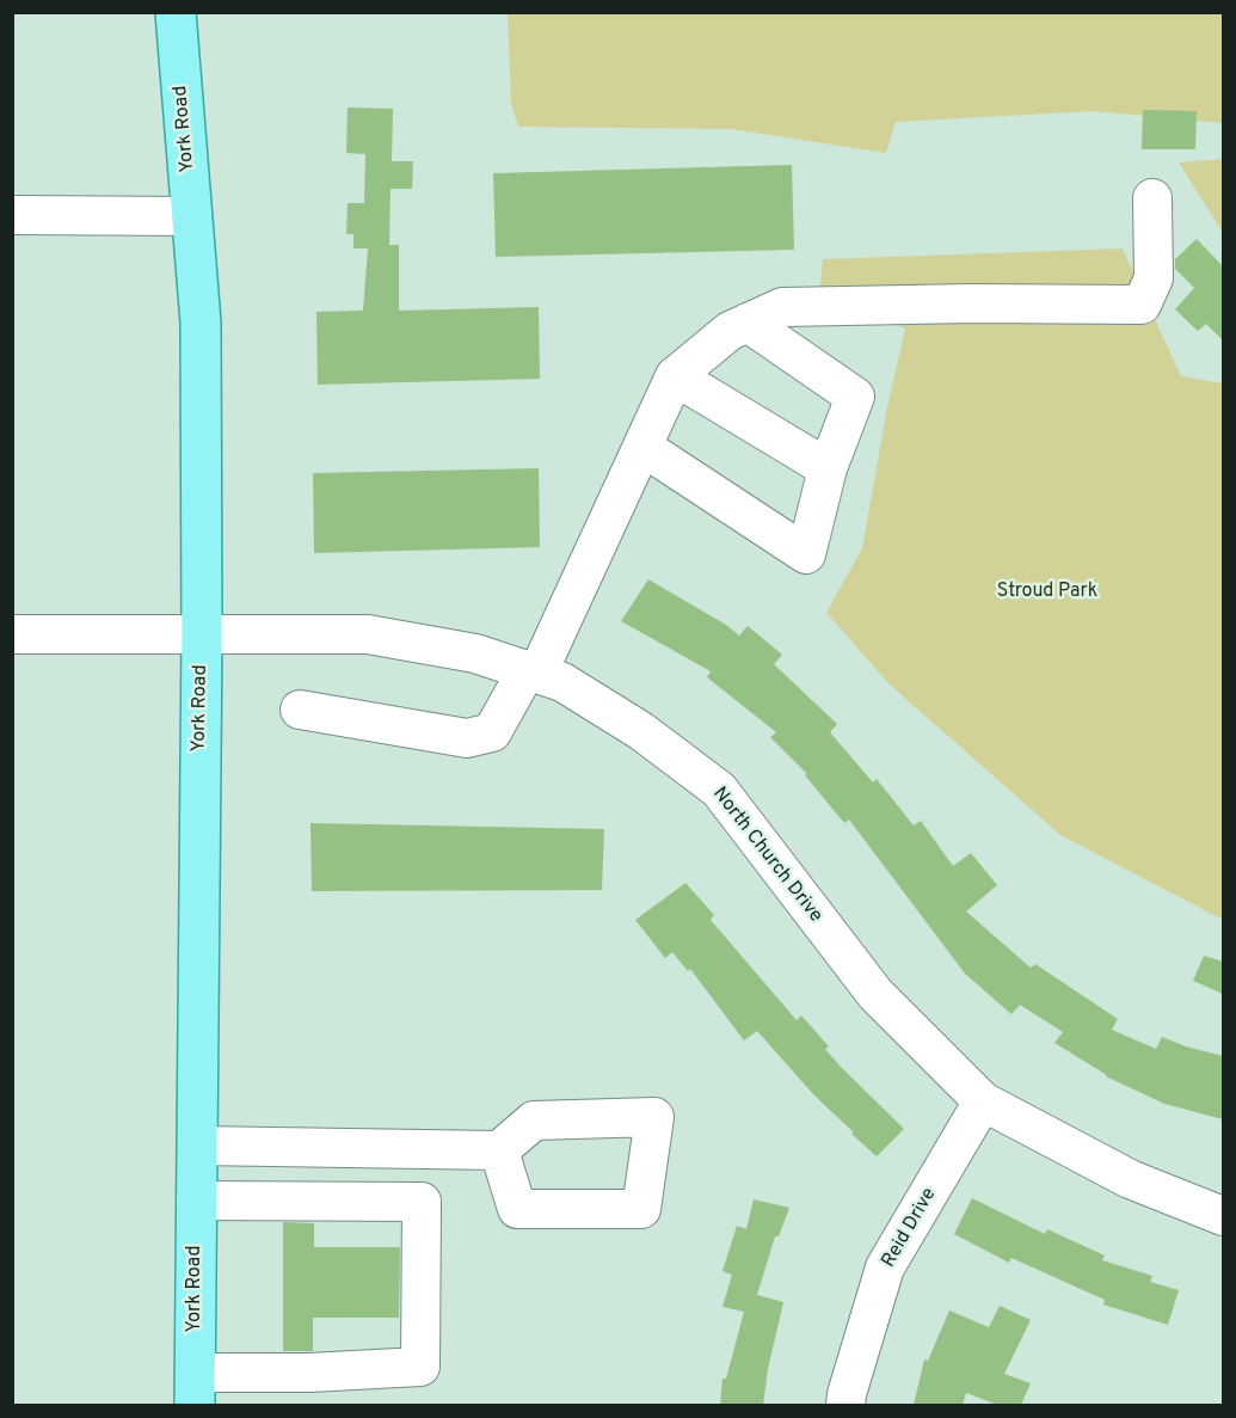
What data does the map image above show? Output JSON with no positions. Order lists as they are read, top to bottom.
{
  "streets": {
    "main road": ["York Road"],
    "street": ["North Church Drive", "Reid Drive"]
  },
  "crossings": [
    ["York Road", "North Church Drive"],
    ["North Church Drive", "Reid Drive"]
  ],
  "parks": ["Stroud Park"]
}
